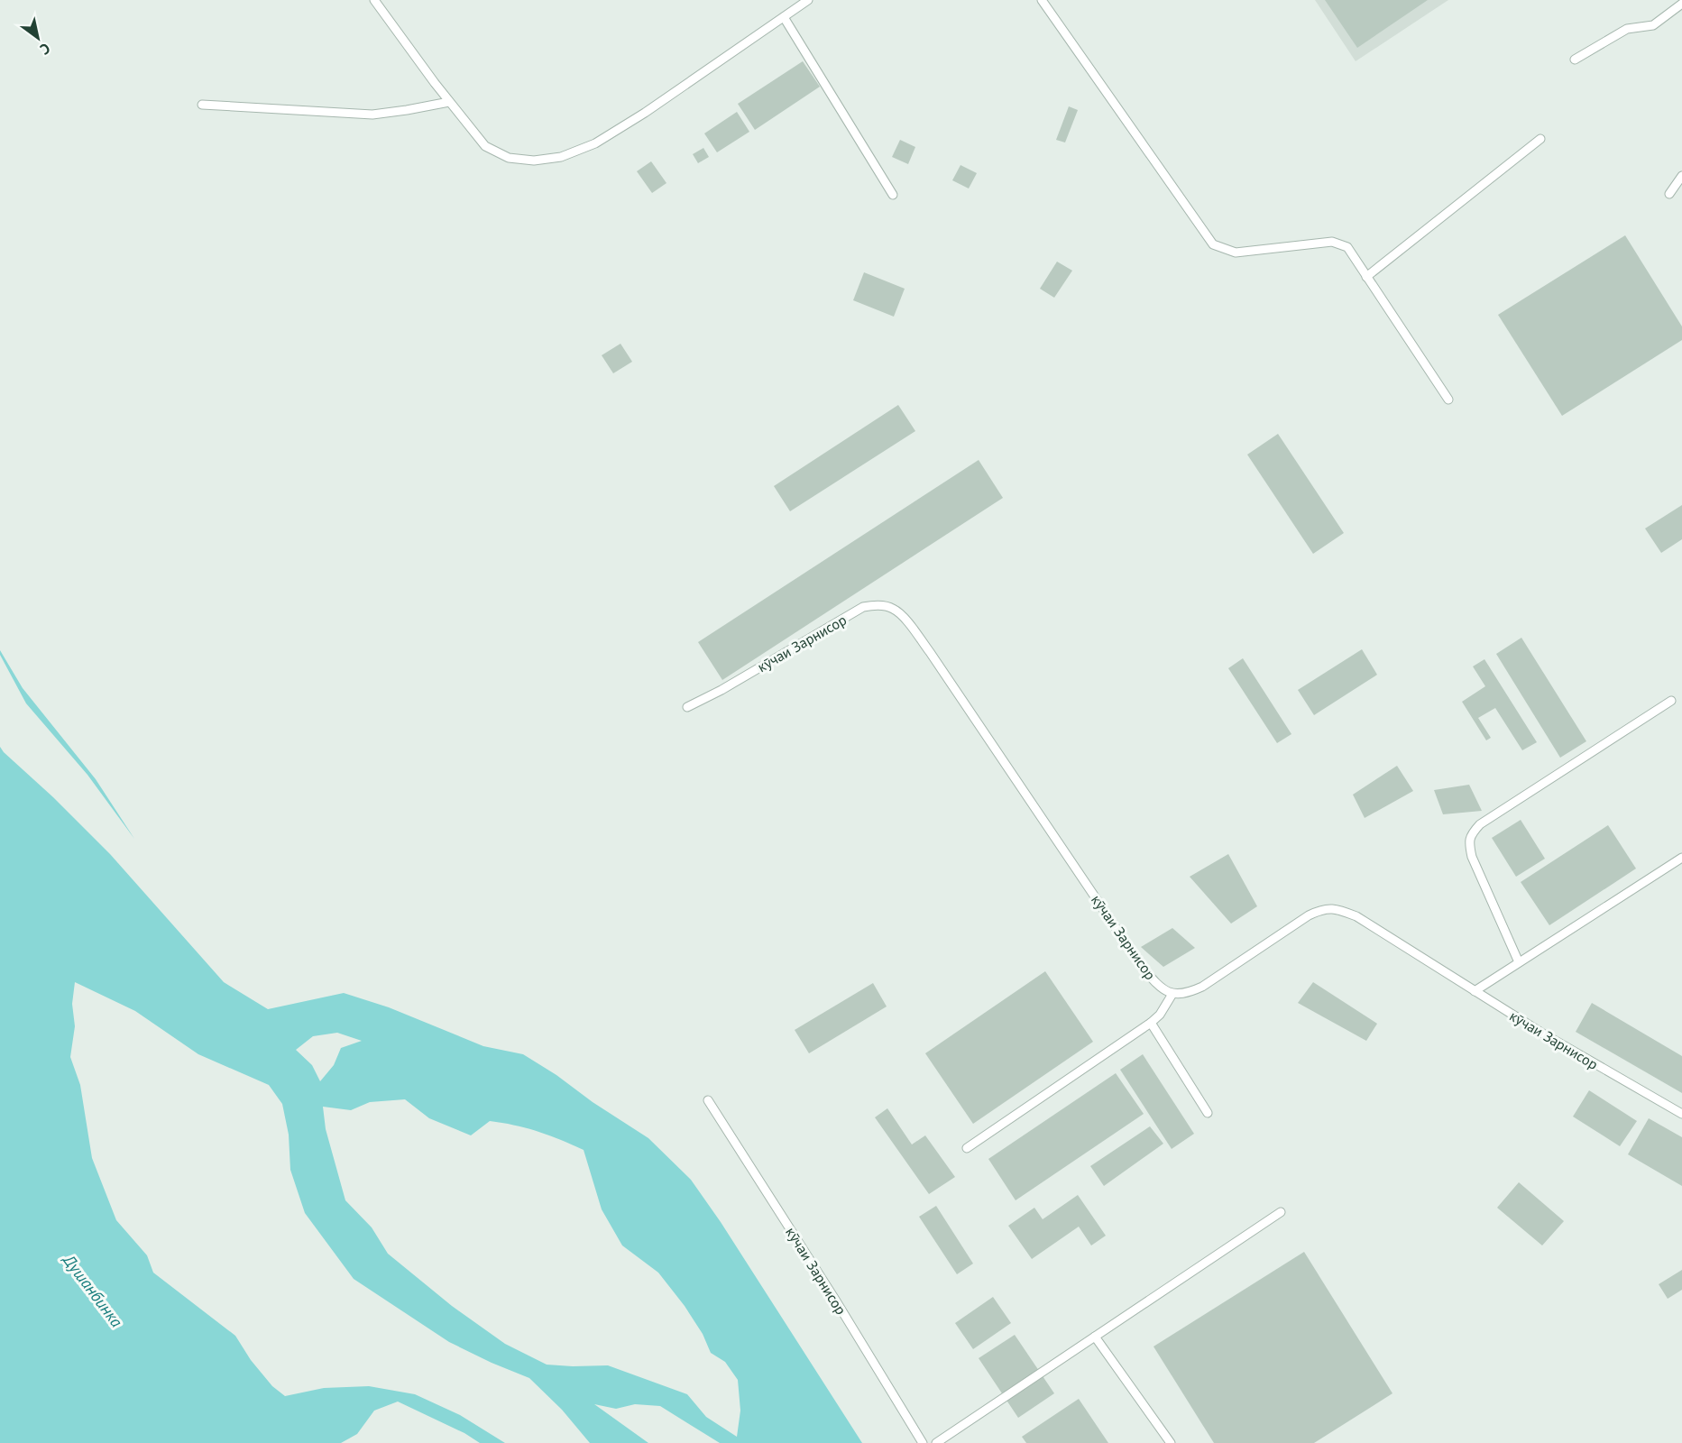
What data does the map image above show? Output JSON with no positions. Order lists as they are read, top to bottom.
{
  "streets": {
    "lane": ["кӯчаи Зарнисор"]
  },
  "water": ["Душанбинка"],
  "north": "bottom right"
}
